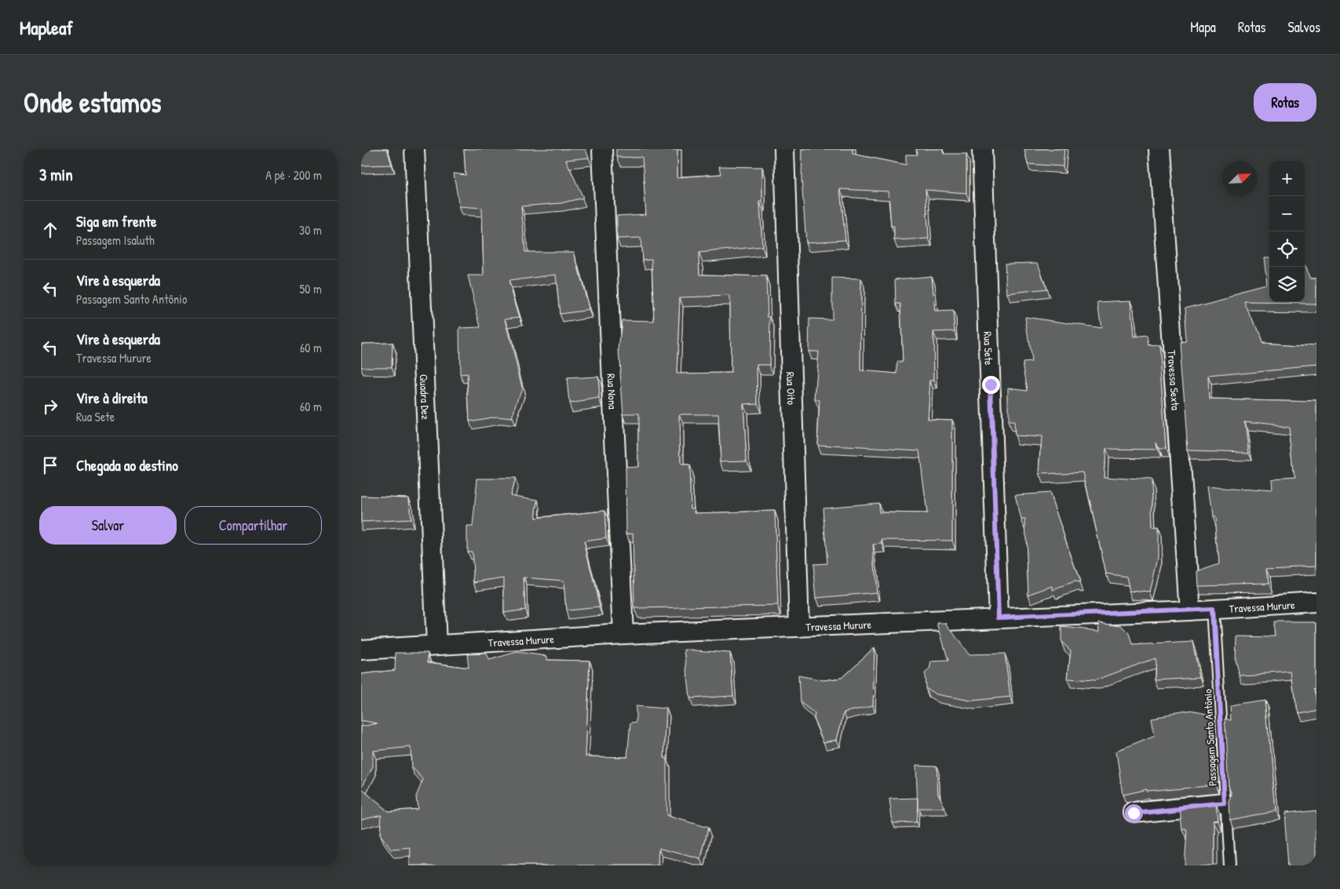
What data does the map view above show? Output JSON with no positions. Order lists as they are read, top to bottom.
{
  "streets": {
    "street": [
      "Rua Sete",
      "Travessa Sexta",
      "Rua Oito",
      "Rua Nona",
      "Quadra Dez",
      "Travessa Murure"
    ],
    "lane": ["Passagem Santo Antônio"]
  },
  "crossings": [
    ["Rua Sete", "Travessa Murure"],
    ["Travessa Sexta", "Travessa Murure"],
    ["Rua Oito", "Travessa Murure"],
    ["Rua Nona", "Travessa Murure"],
    ["Quadra Dez", "Travessa Murure"],
    ["Travessa Murure", "Passagem Santo Antônio"]
  ],
  "north": "top right",
  "page": {
    "header": "Mapleaf",
    "nav": ["Mapa", "Rotas", "Salvos"],
    "buttons": [
      "Rotas",
      ["Salvar", "Compartilhar"]
    ],
    "title": "Onde estamos",
    "heading": ["3 min", "A pé · 200 m"],
    "map_buttons": ["+", "−"],
    "list": [
      ["Siga em frente", "Passagem Isaluth", "30 m"],
      ["Vire à esquerda", "Passagem Santo Antônio", "50 m"],
      ["Vire à esquerda", "Travessa Murure", "60 m"],
      ["Vire à direita", "Rua Sete", "60 m"],
      "Chegada ao destino"
    ]
  }
}
